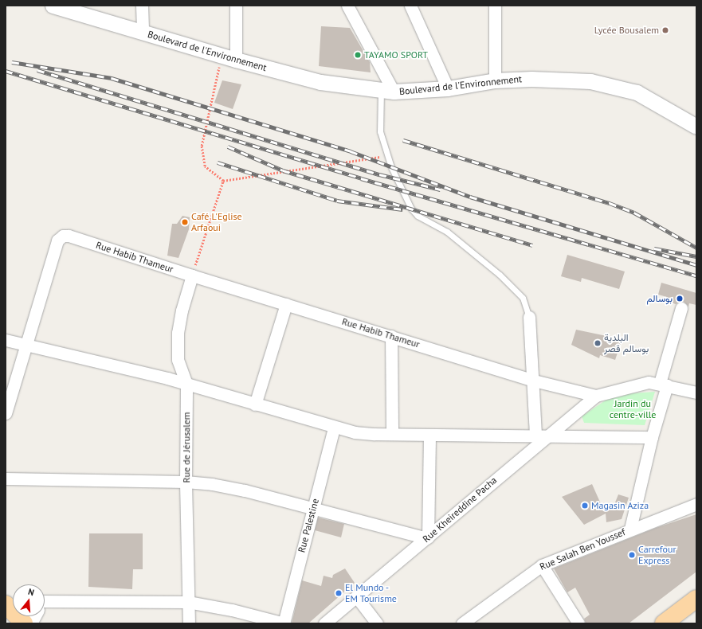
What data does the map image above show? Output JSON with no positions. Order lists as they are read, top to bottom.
{
  "streets": {
    "street": [
      "Boulevard de l'Environnement",
      "Rue Habib Thameur",
      "Rue de Jérusalem",
      "Rue Kheireddine Pacha",
      "Rue Palestine",
      "Rue Salah Ben Youssef"
    ]
  },
  "crossings": [
    ["Rue Habib Thameur", "Rue de Jérusalem"],
    ["Rue Habib Thameur", "Rue Kheireddine Pacha"]
  ],
  "parks": ["Jardin du centre-ville"],
  "places": [
    "Lycée Bousalem",
    "TAYAMO SPORT",
    "Café L'Eglise Arfaoui",
    "بوسالم",
    "البلدية بوسالم قصر",
    "Magasin Aziza",
    "Carrefour Express",
    "El Mundo - EM Tourisme"
  ],
  "north": "top"
}
